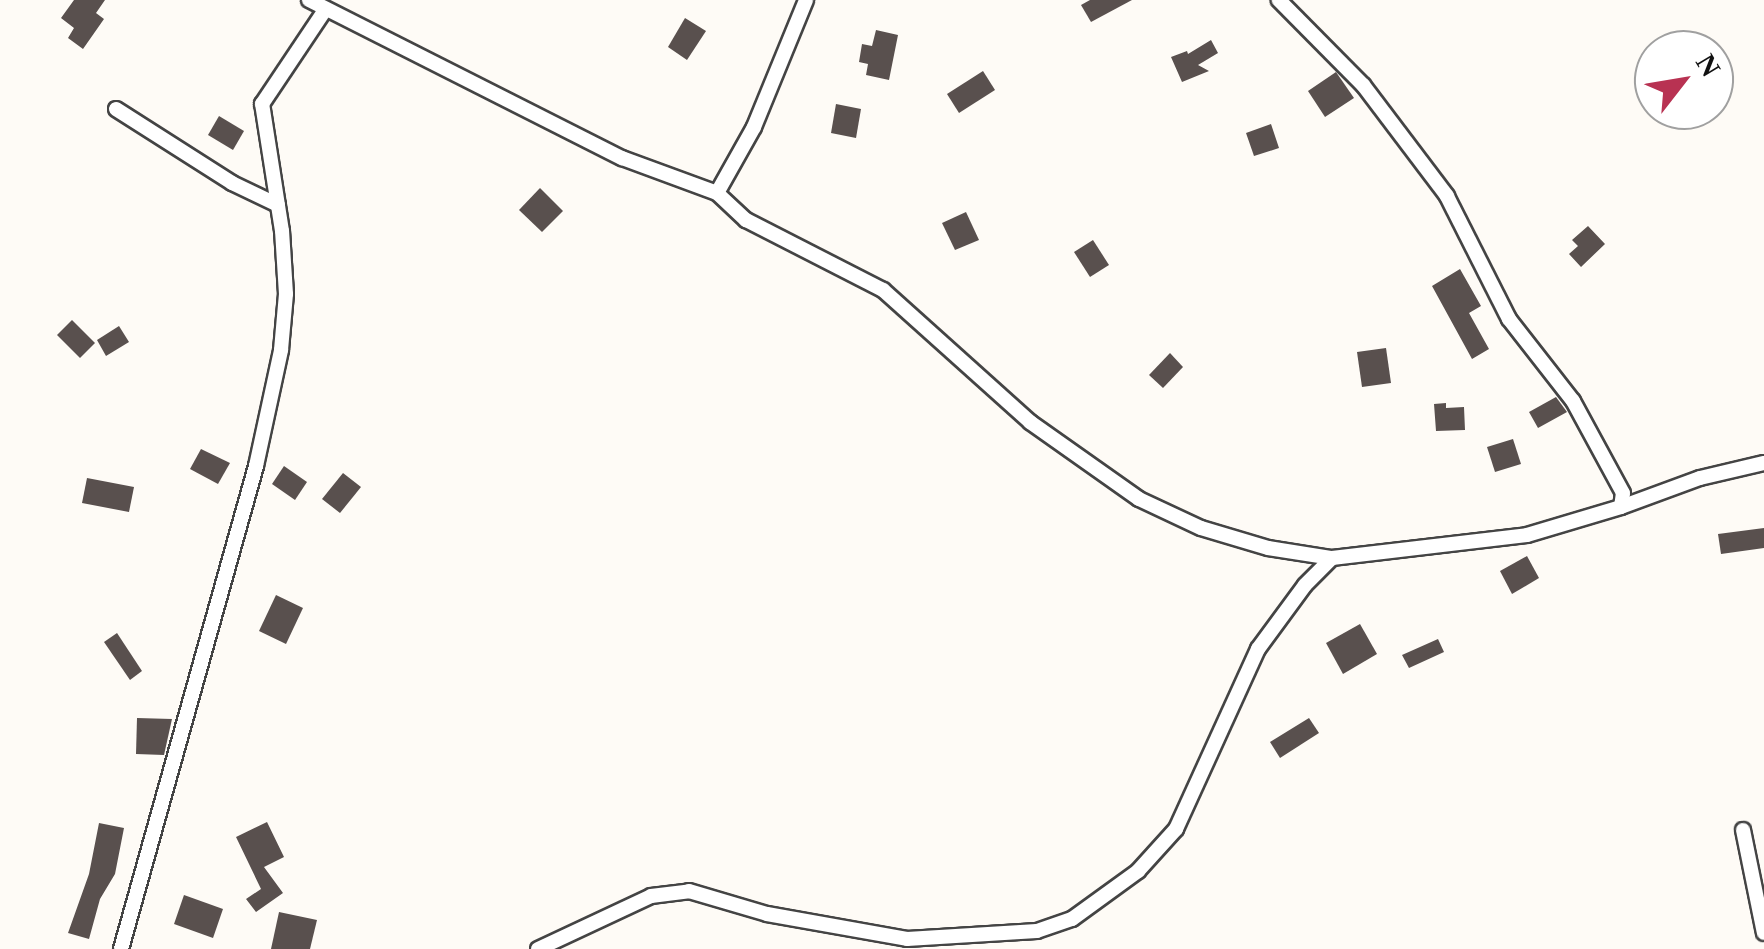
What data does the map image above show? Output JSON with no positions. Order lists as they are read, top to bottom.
{
  "north": "top right"
}
